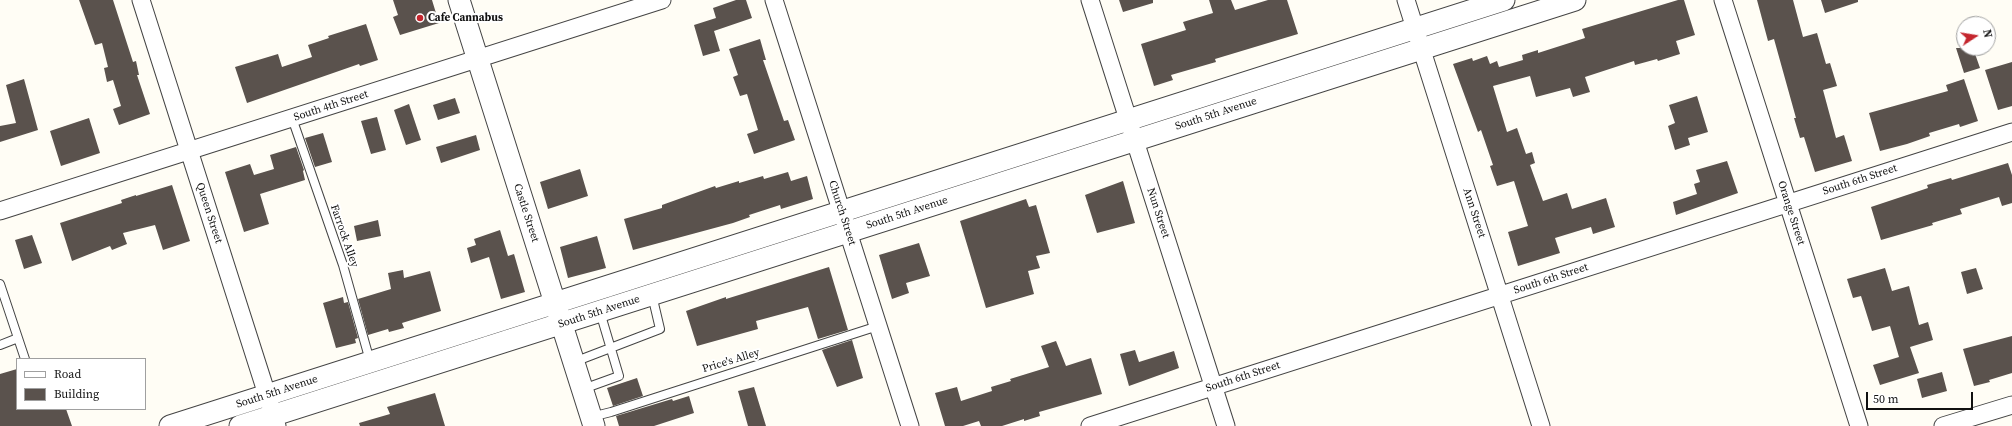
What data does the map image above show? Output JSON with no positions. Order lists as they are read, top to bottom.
{
  "streets": {
    "street": [
      "South 4th Street",
      "South 5th Avenue",
      "South 6th Street",
      "Queen Street",
      "Castle Street",
      "Church Street",
      "Nun Street",
      "Ann Street",
      "Orange Street"
    ],
    "lane": ["Farrock Alley", "Price's Alley"]
  },
  "crossings": [
    ["South 4th Street", "Queen Street"],
    ["South 4th Street", "Castle Street"],
    ["South 4th Street", "Farrock Alley"],
    ["South 5th Avenue", "Queen Street"],
    ["South 5th Avenue", "Castle Street"],
    ["South 5th Avenue", "Church Street"],
    ["South 5th Avenue", "Nun Street"],
    ["South 5th Avenue", "Ann Street"],
    ["South 5th Avenue", "Farrock Alley"],
    ["South 6th Street", "Nun Street"],
    ["South 6th Street", "Ann Street"],
    ["South 6th Street", "Orange Street"],
    ["Castle Street", "Price's Alley"],
    ["Church Street", "Price's Alley"]
  ],
  "places": ["Cafe Cannabus"],
  "legend": ["Road", "Building"],
  "scale_bar": "50 m",
  "north": "right"
}
